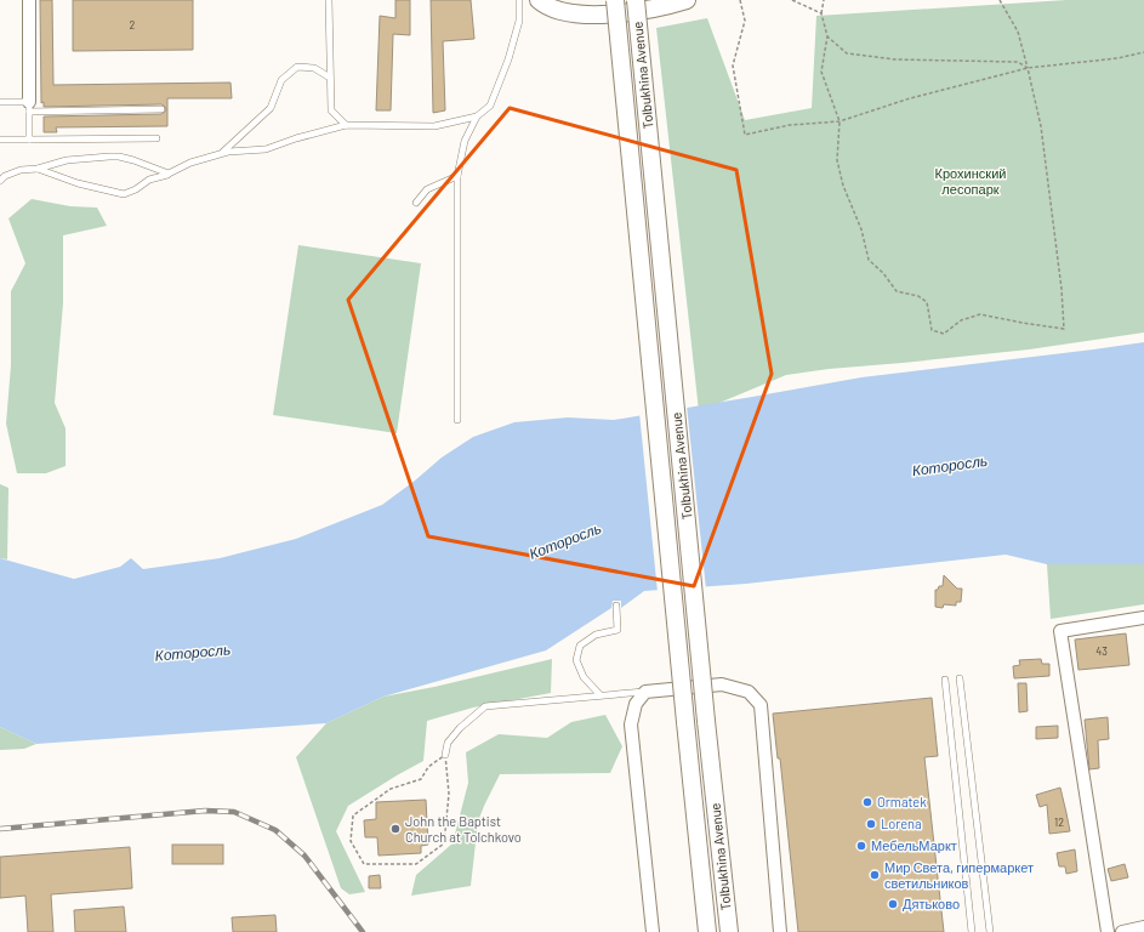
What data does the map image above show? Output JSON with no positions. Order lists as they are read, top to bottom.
{
  "streets": {
    "main road": ["Tolbukhina Avenue"]
  },
  "water": ["Которосль"],
  "parks": ["Крохинский лесопарк"],
  "places": [
    "Ormatek",
    "Lorena",
    "John the Baptist Church at Tolchkovo",
    "МебельМаркт",
    "Мир Света, гипермаркет светильников",
    "Дятьково"
  ],
  "house_numbers": ["2", "43", "12"]
}
